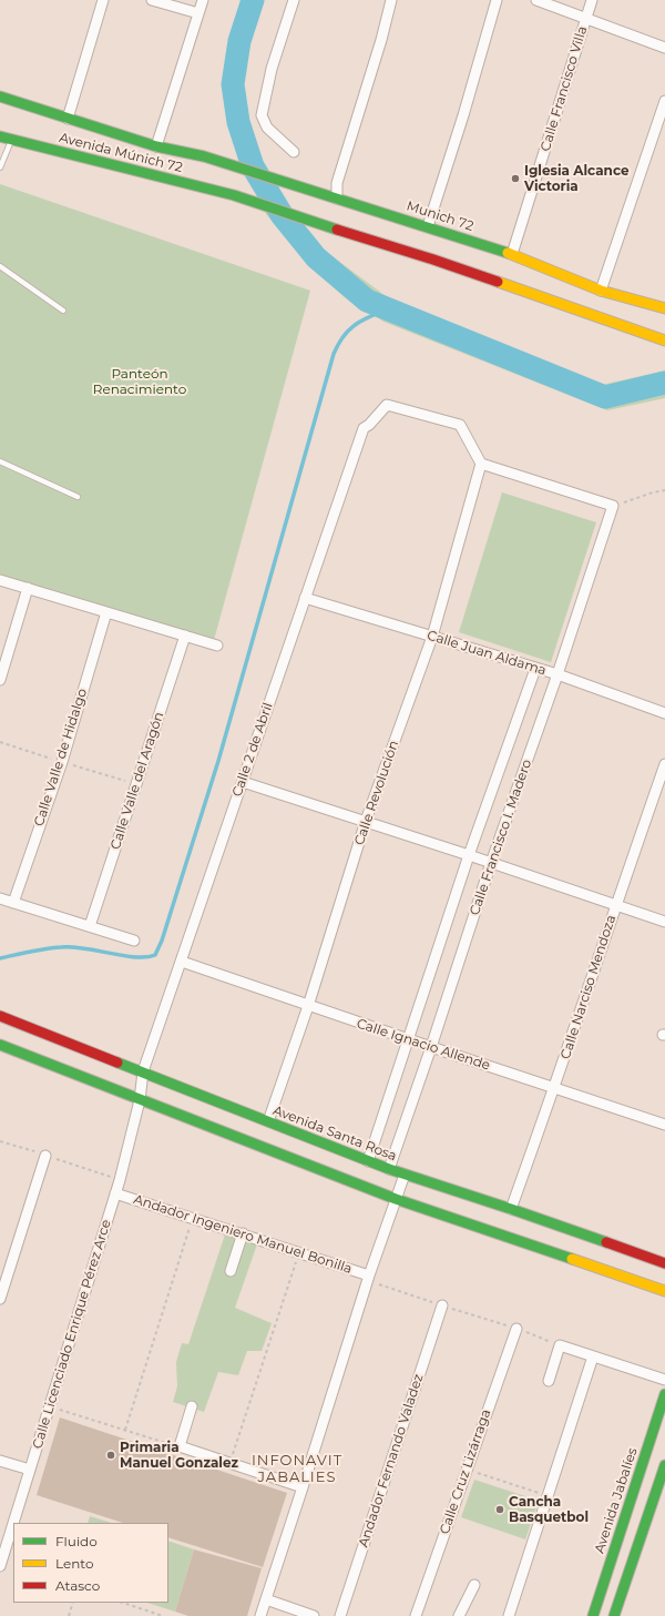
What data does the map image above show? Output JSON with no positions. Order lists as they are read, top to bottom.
{
  "streets": {
    "main road": [
      "Avenida Múnich 72",
      "Munich 72",
      "Avenida Santa Rosa",
      "Avenida Jabalíes"
    ],
    "street": [
      "Calle Francisco Villa",
      "Calle Juan Aldama",
      "Calle 2 de Abril",
      "Calle Valle de Hidalgo",
      "Calle Valle del Aragón",
      "Calle Revolución",
      "Calle Francisco I. Madero",
      "Calle Narciso Mendoza",
      "Calle Ignacio Allende",
      "Andador Ingeniero Manuel Bonilla",
      "Calle Licenciado Enrique Pérez Arce",
      "Andador Fernando Valadez",
      "Calle Cruz Lizárraga"
    ]
  },
  "crossings": [
    ["Calle Francisco Villa", "Munich 72"],
    ["Avenida Múnich 72", "Munich 72"],
    ["Calle Juan Aldama", "Calle 2 de Abril"],
    ["Calle Juan Aldama", "Calle Revolución"],
    ["Calle Juan Aldama", "Calle Francisco I. Madero"],
    ["Calle 2 de Abril", "Calle Revolución"],
    ["Calle 2 de Abril", "Calle Ignacio Allende"],
    ["Calle 2 de Abril", "Avenida Santa Rosa"],
    ["Calle 2 de Abril", "Calle Licenciado Enrique Pérez Arce"],
    ["Calle Revolución", "Calle Ignacio Allende"],
    ["Calle Revolución", "Avenida Santa Rosa"],
    ["Calle Francisco I. Madero", "Calle Ignacio Allende"],
    ["Calle Francisco I. Madero", "Avenida Santa Rosa"],
    ["Calle Narciso Mendoza", "Calle Ignacio Allende"],
    ["Calle Narciso Mendoza", "Avenida Santa Rosa"],
    ["Andador Ingeniero Manuel Bonilla", "Calle Licenciado Enrique Pérez Arce"]
  ],
  "districts": ["INFONAVIT JABALIES"],
  "parks": ["Panteón Renacimiento"],
  "places": ["Iglesia Alcance Victoria", "Primaria Manuel Gonzalez", "Cancha Basquetbol"],
  "legend": ["Fluido", "Lento", "Atasco"]
}
